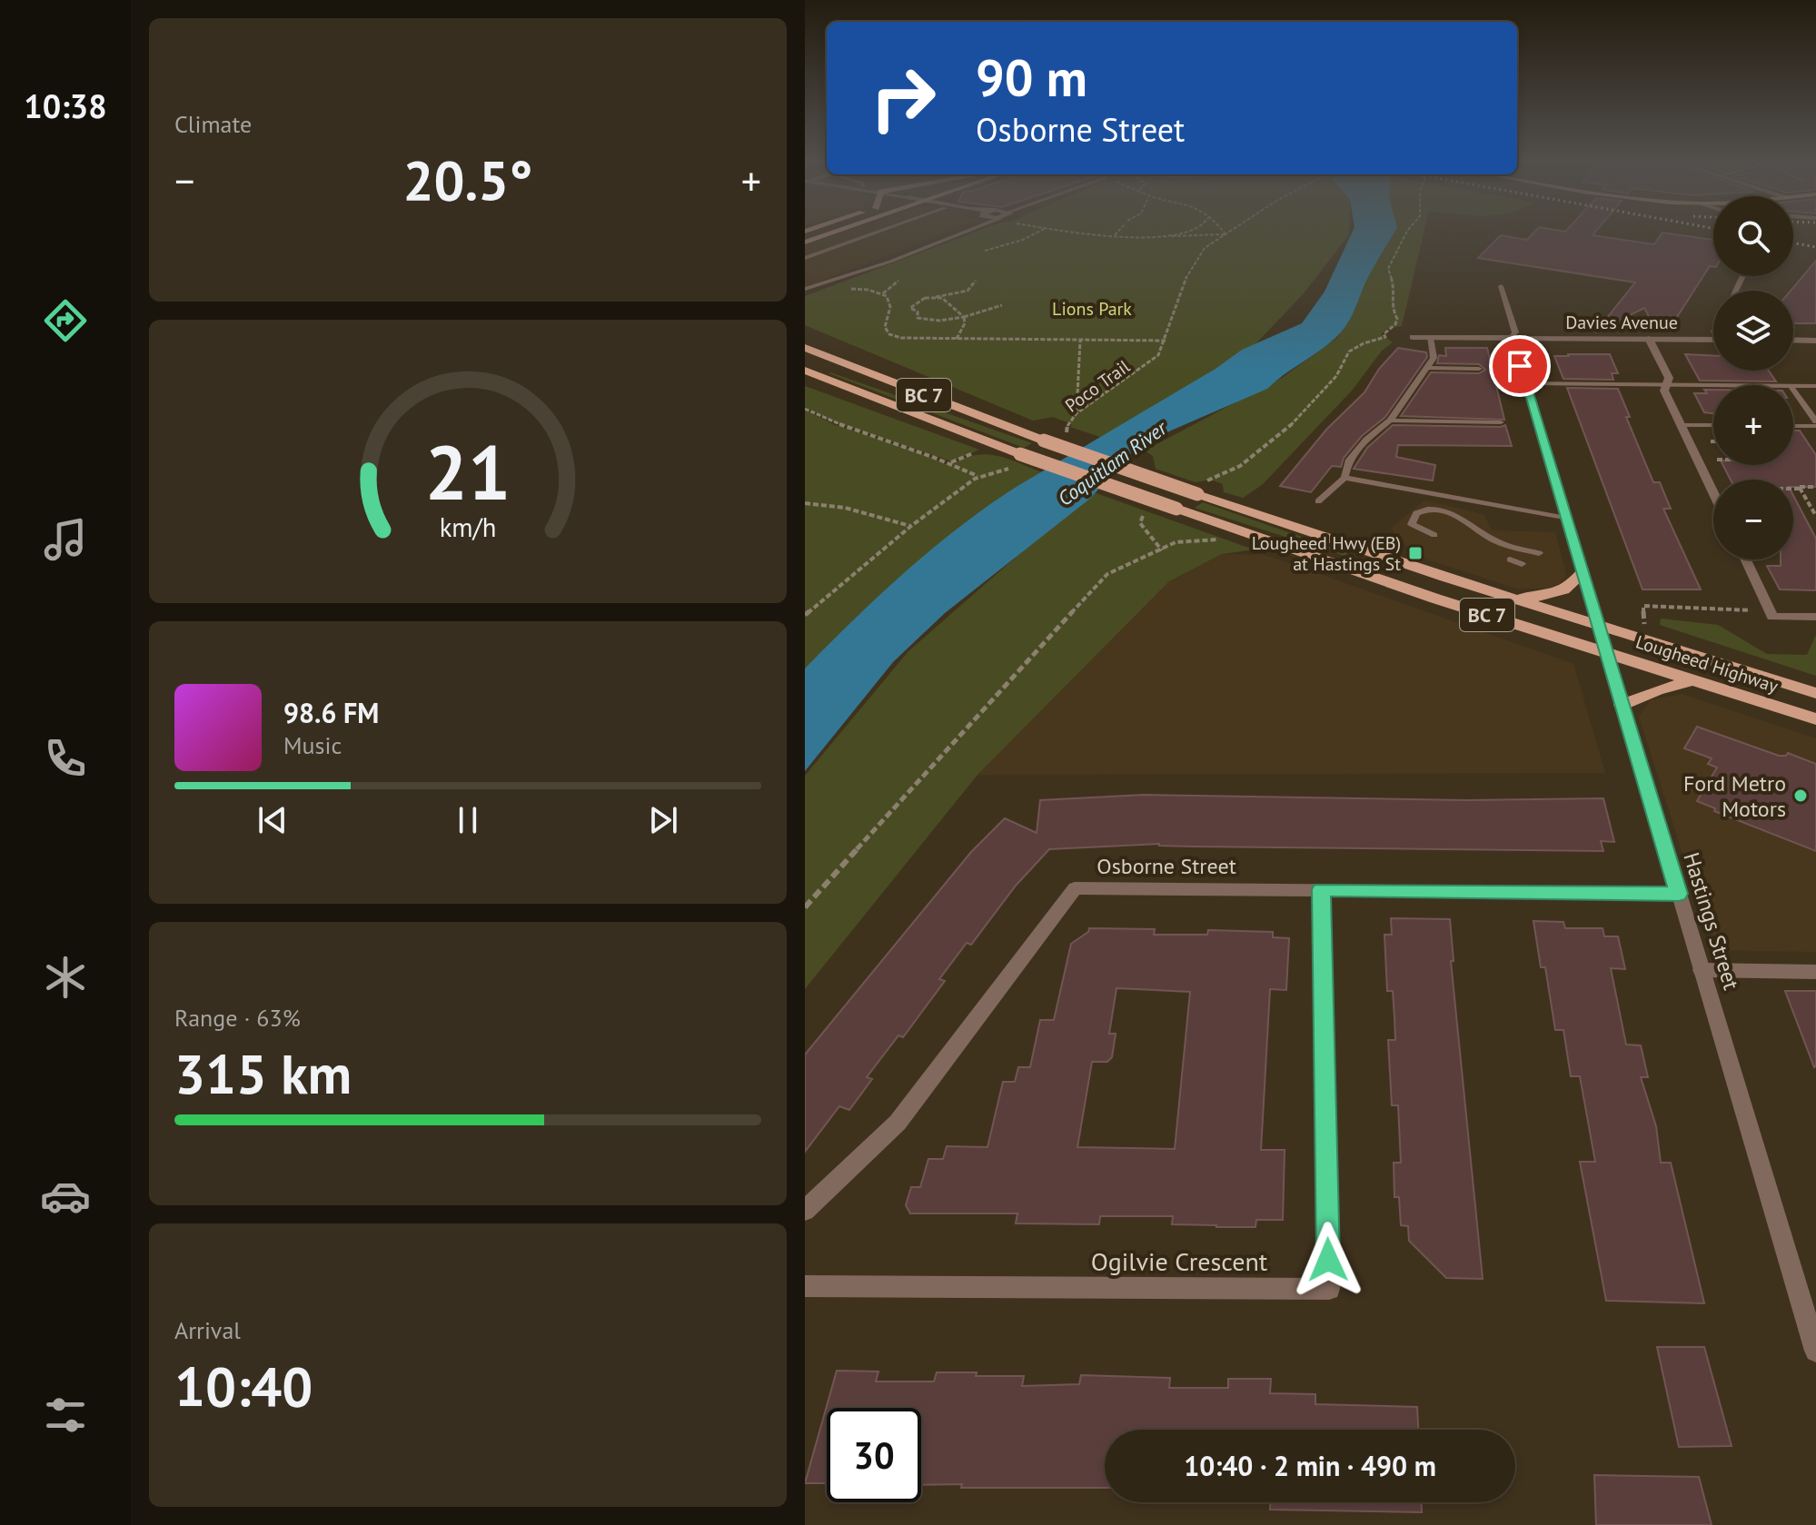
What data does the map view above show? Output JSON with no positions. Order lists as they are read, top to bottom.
{
  "streets": {
    "main road": ["BC 7", "Lougheed Highway"],
    "street": [
      "Davies Avenue",
      "Osborne Street",
      "Hastings Street",
      "Ogilvie Crescent"
    ],
    "path": ["Poco Trail"]
  },
  "crossings": [
    ["Davies Avenue", "Hastings Street"],
    ["Lougheed Highway", "Hastings Street"],
    ["Osborne Street", "Hastings Street"],
    ["Osborne Street", "Ogilvie Crescent"]
  ],
  "water": ["Coquitlam River"],
  "parks": ["Lions Park"],
  "places": {
    "transit": ["Lougheed Hwy (EB) at Hastings St"],
    "other": ["Ford Metro Motors"]
  },
  "page": {
    "tabs": "10:38",
    "tile": [
      "Climate",
      ["Range · 63%", "315 km"],
      ["Arrival", "10:40"]
    ],
    "turn": ["90 m", "Osborne Street"],
    "heat": ["−", "20.5°", "+"],
    "map_buttons": ["+", "−"],
    "song": ["98.6 FM", "Music"],
    "limit": "30",
    "trip": "10:40 · 2 min · 490 m",
    "gauge": ["21", "km/h"]
  }
}
